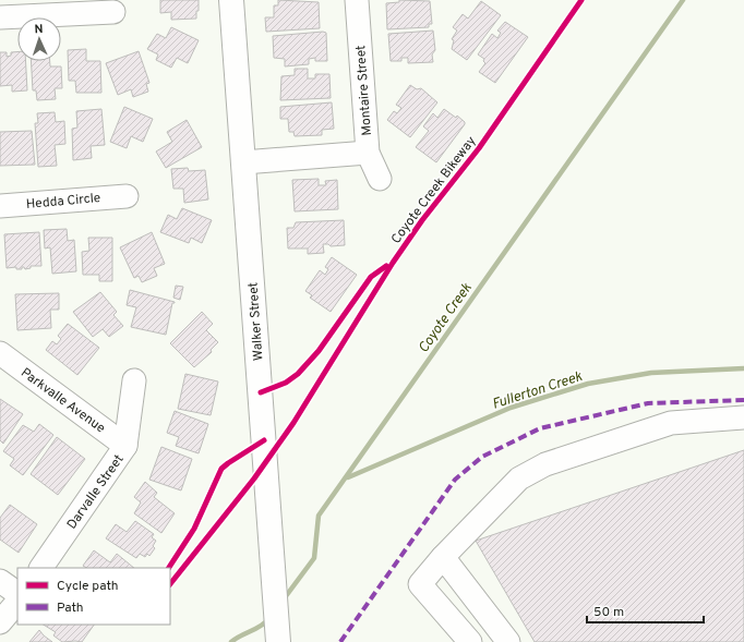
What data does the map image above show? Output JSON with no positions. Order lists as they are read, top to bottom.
{
  "streets": {
    "main road": ["Walker Street"],
    "street": [
      "Montaire Street",
      "Hedda Circle",
      "Parkvalle Avenue",
      "Darvalle Street"
    ],
    "cycle path": ["Coyote Creek Bikeway"]
  },
  "crossings": [
    ["Parkvalle Avenue", "Darvalle Street"]
  ],
  "water": ["Coyote Creek", "Fullerton Creek"],
  "legend": ["Cycle path", "Path"],
  "scale_bar": "50 m",
  "north": "top"
}
